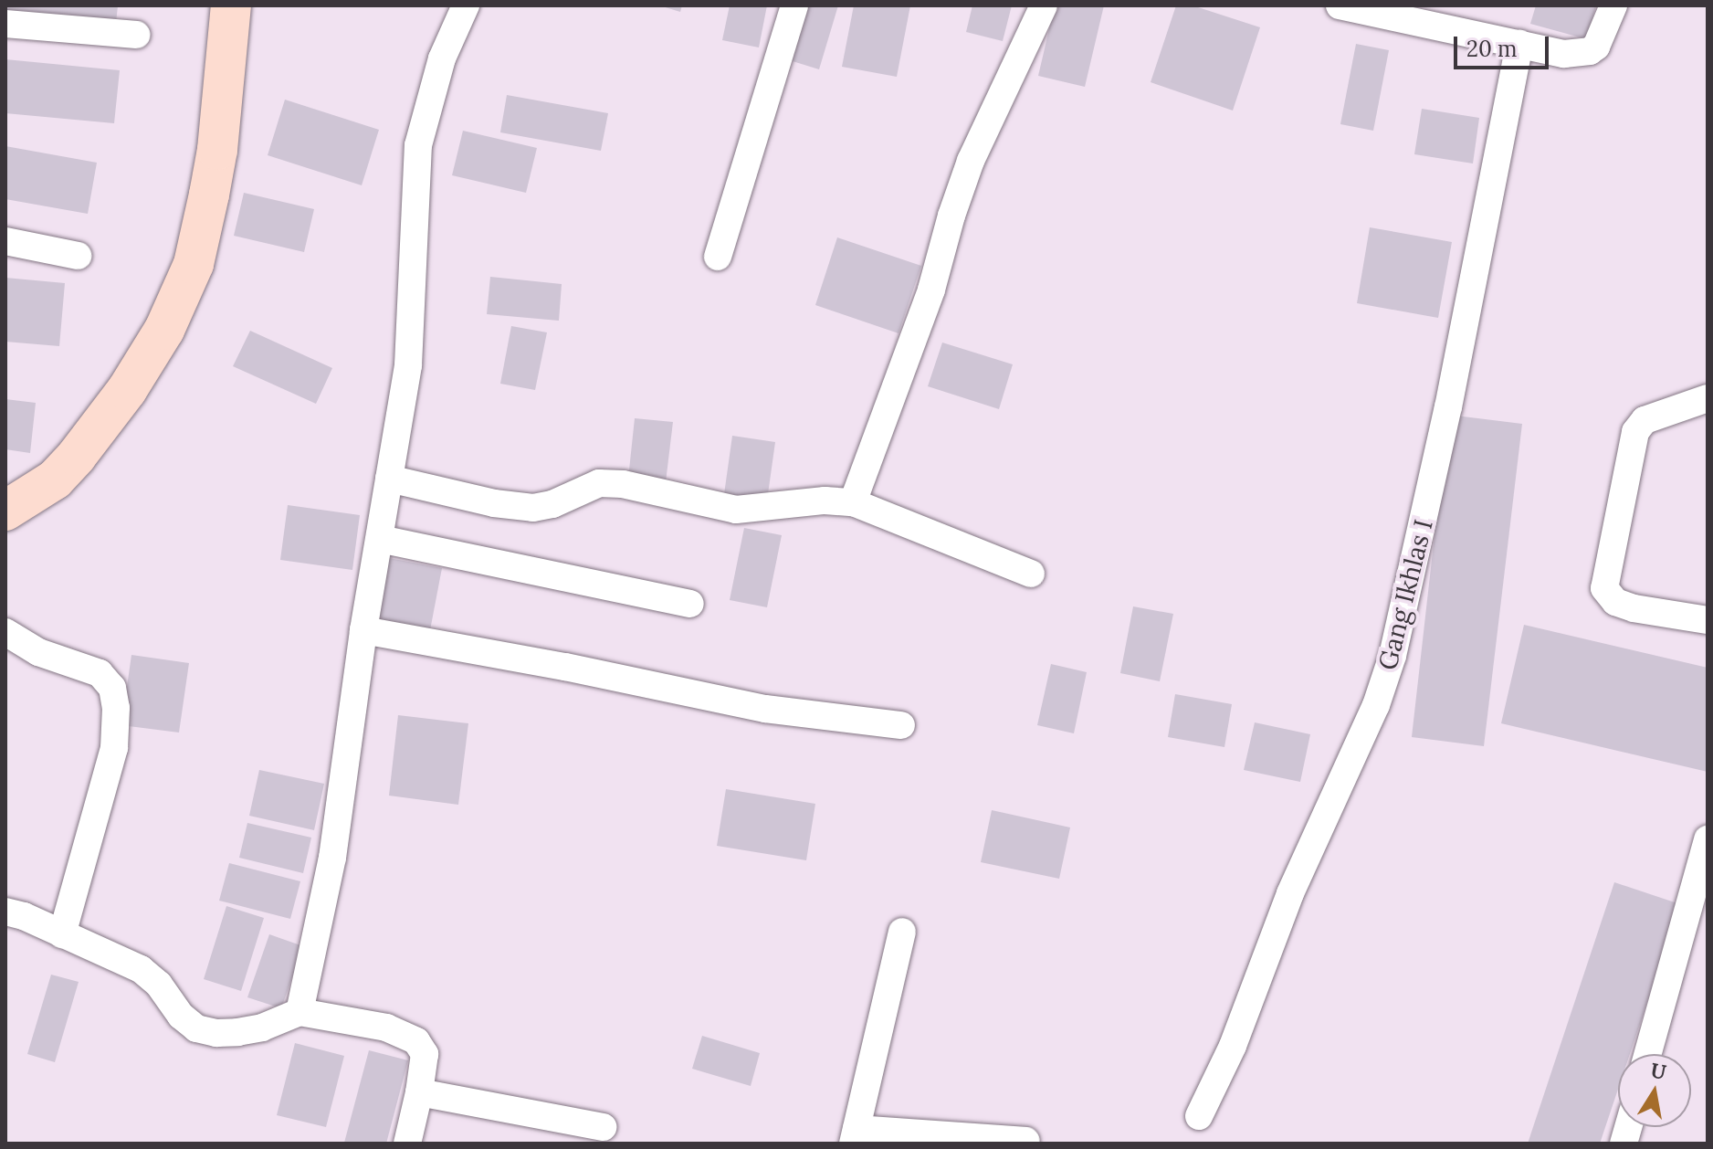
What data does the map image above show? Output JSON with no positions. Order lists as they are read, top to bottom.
{
  "streets": {
    "street": ["Gang Ikhlas I"]
  },
  "scale_bar": "20 m",
  "north": "top"
}
